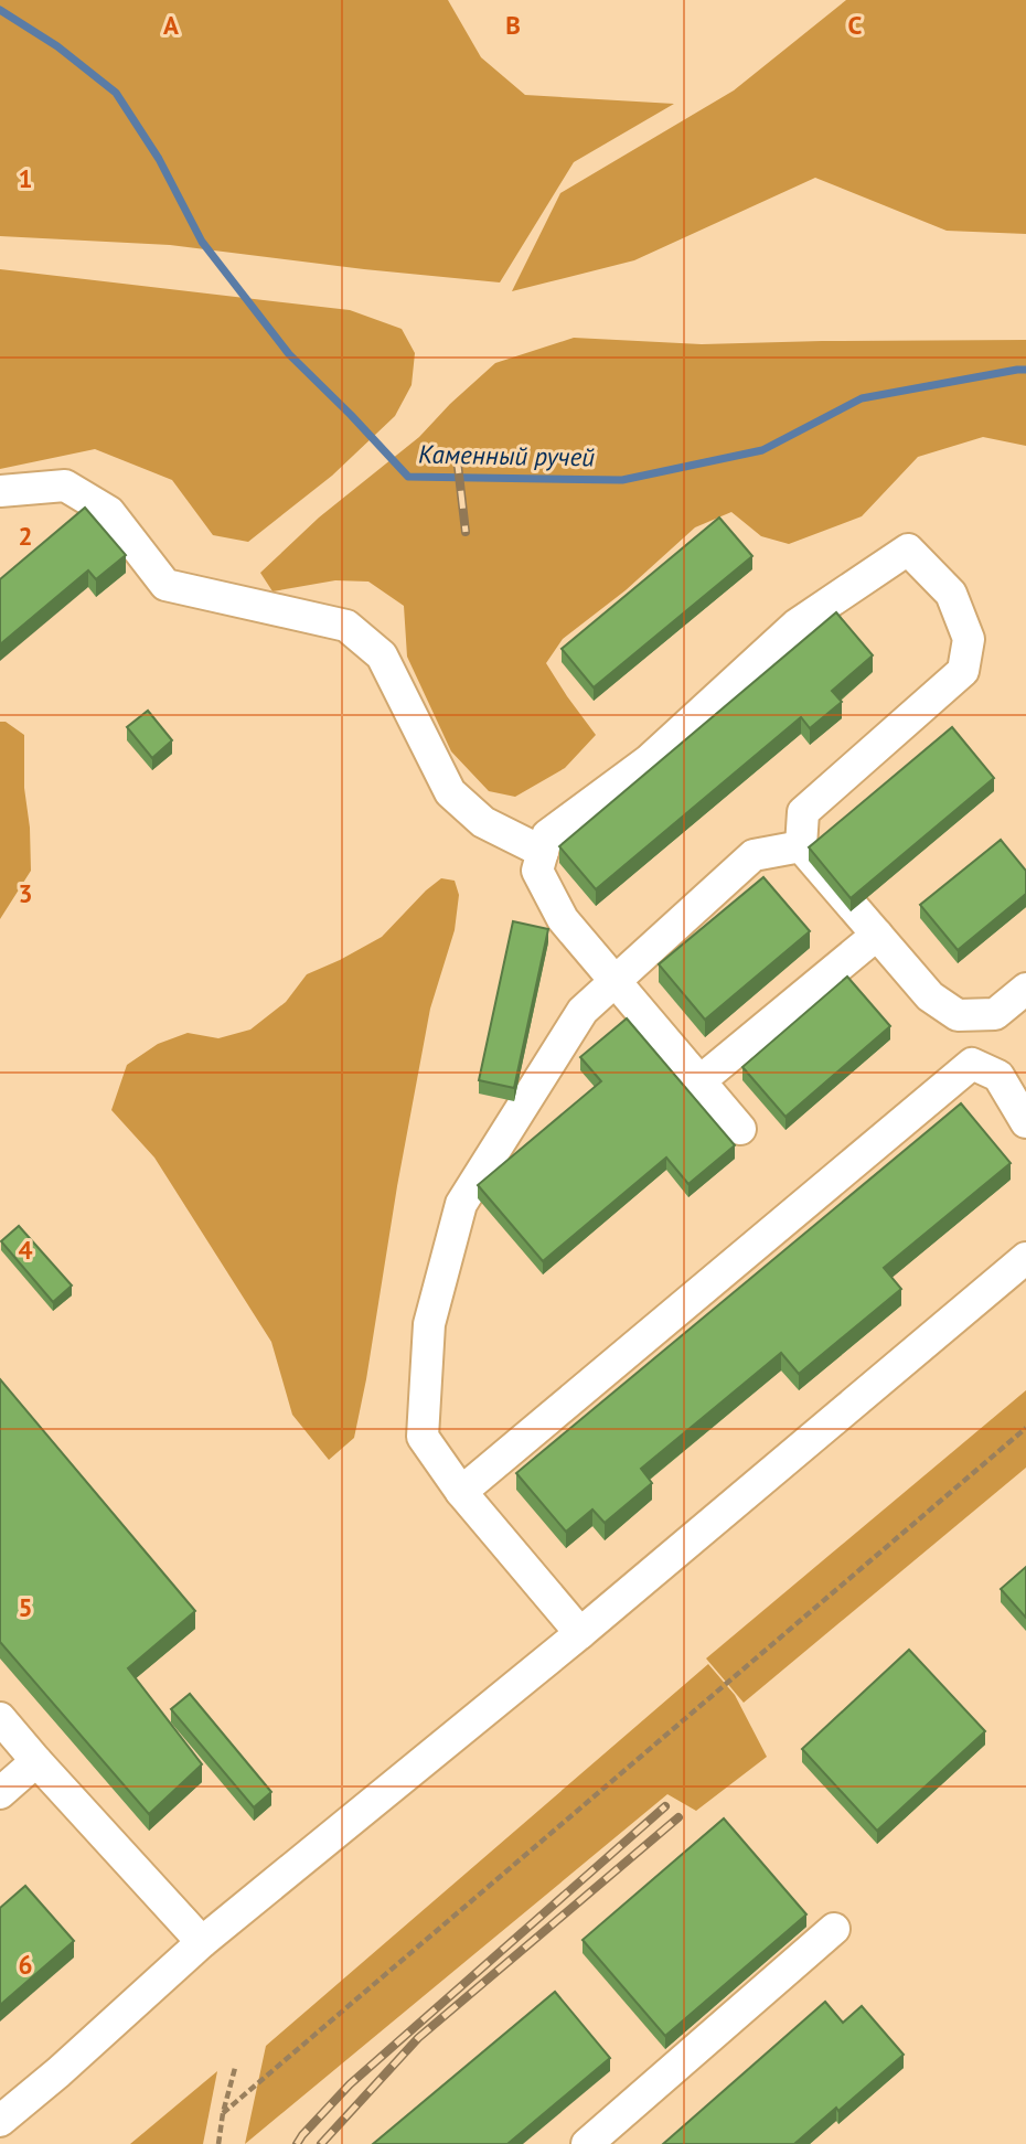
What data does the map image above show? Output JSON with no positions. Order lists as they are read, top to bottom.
{
  "water": ["Каменный ручей"],
  "grid": {
    "columns": ["A", "B", "C"],
    "rows": [
      "1",
      "2",
      "3",
      "4",
      "5",
      "6"
    ]
  }
}
